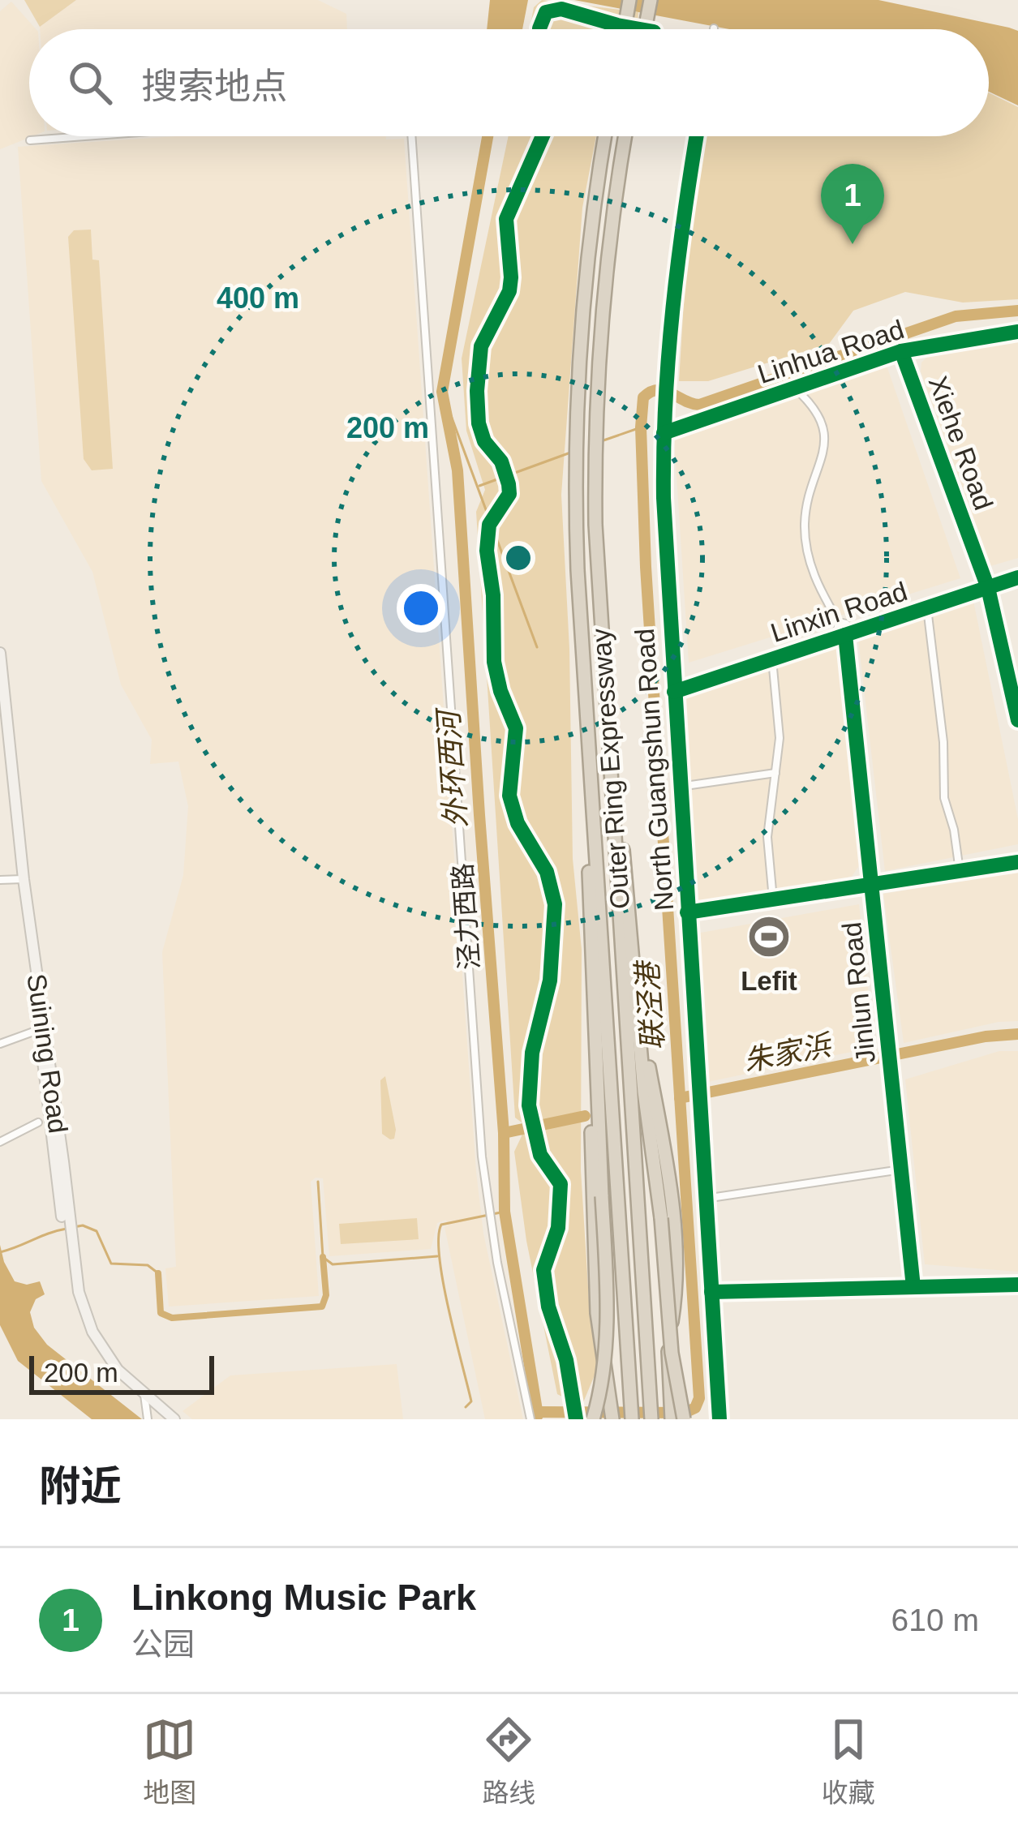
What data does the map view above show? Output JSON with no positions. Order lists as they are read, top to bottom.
{
  "streets": {
    "highway": ["Outer Ring Expressway"],
    "main road": ["Xiehe Road", "Suining Road"],
    "street": [
      "Linhua Road",
      "Linxin Road",
      "North Guangshun Road",
      "泾力西路",
      "Jinlun Road"
    ]
  },
  "crossings": [
    ["Linhua Road", "Xiehe Road"],
    ["Linhua Road", "North Guangshun Road"],
    ["Xiehe Road", "Linxin Road"],
    ["Linxin Road", "North Guangshun Road"],
    ["Linxin Road", "Jinlun Road"]
  ],
  "water": ["外环西河", "联泾港", "朱家浜"],
  "places": {
    "sports": ["Lefit"]
  },
  "scale_bar": "200 m",
  "page": {
    "search": "搜索地点",
    "pins": "1",
    "scale": "200 m",
    "heading": "附近",
    "list": [
      {
        "mark": "1",
        "name": "Linkong Music Park",
        "note": "公园",
        "value": "610 m"
      }
    ],
    "nav": ["地图", "路线", "收藏"]
  },
  "rings": ["400 m", "200 m"]
}
